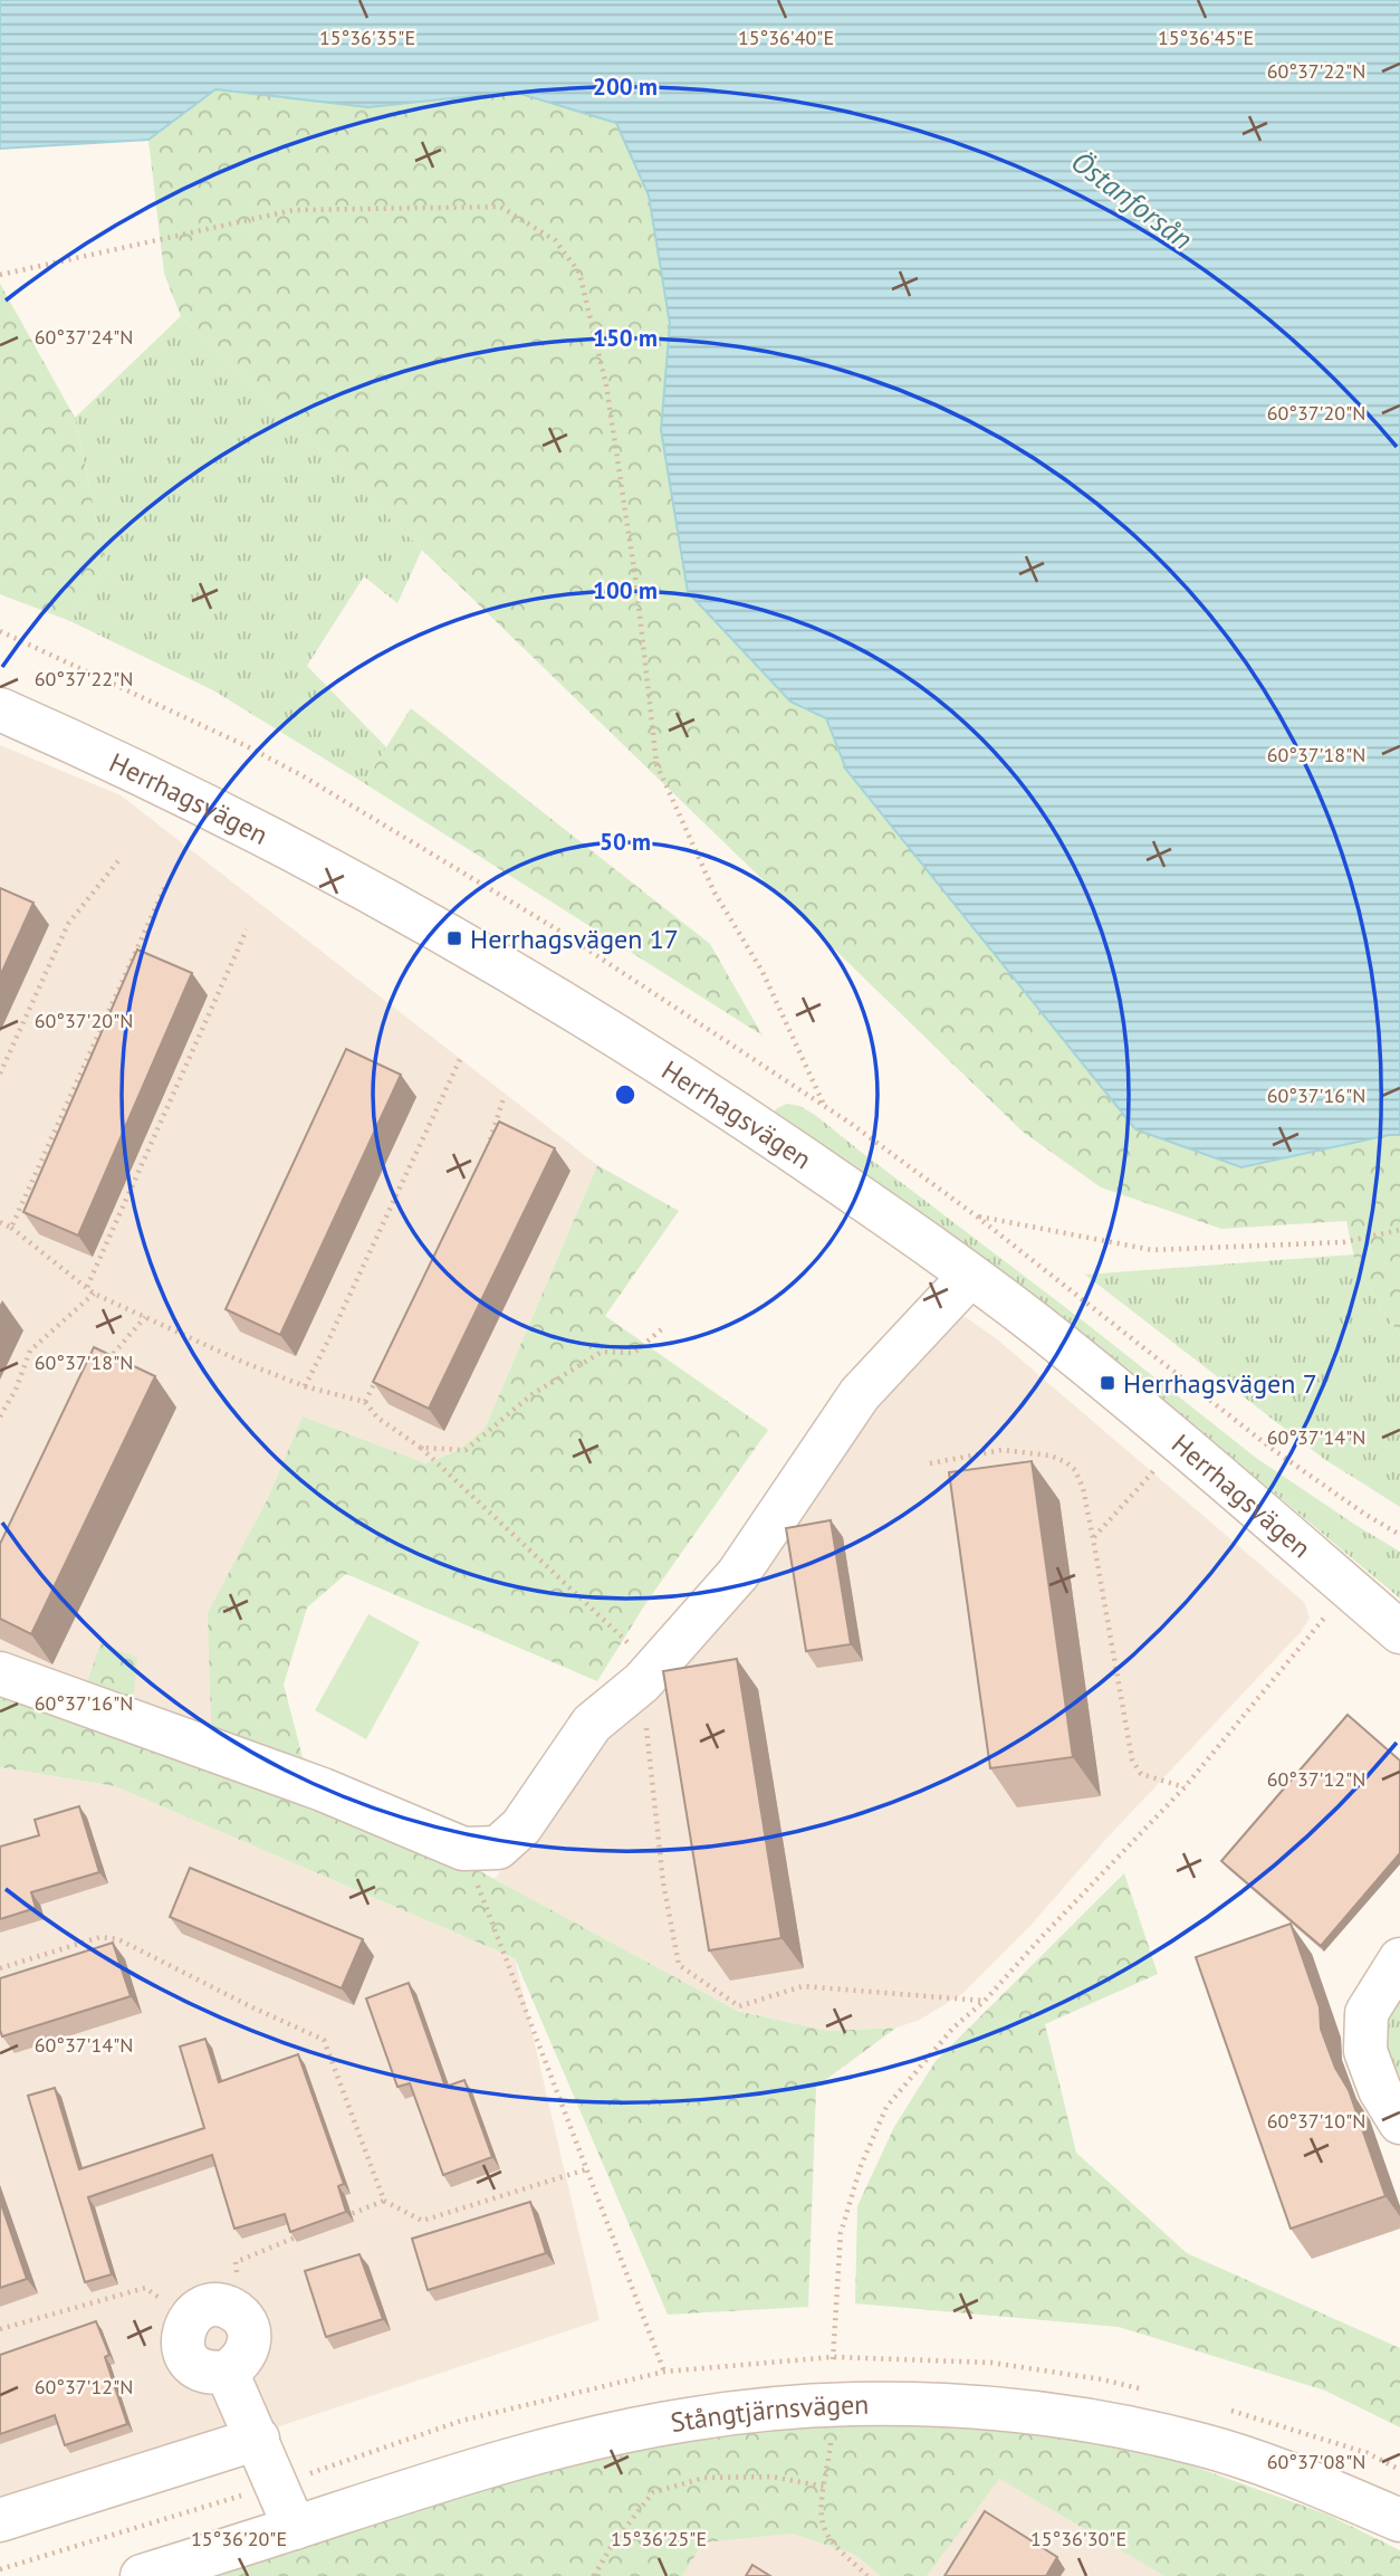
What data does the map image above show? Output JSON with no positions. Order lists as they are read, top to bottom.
{
  "streets": {
    "street": ["Herrhagsvägen", "Stångtjärnsvägen"]
  },
  "water": ["Östanforsån"],
  "places": {
    "transit": ["Herrhagsvägen 17", "Herrhagsvägen 7"]
  },
  "coordinates": [
    "15°36'35\"E",
    "15°36'40\"E",
    "15°36'45\"E",
    "60°37'22\"N",
    "60°37'24\"N",
    "60°37'20\"N",
    "60°37'18\"N",
    "60°37'16\"N",
    "60°37'14\"N",
    "60°37'12\"N",
    "60°37'10\"N",
    "60°37'08\"N",
    "15°36'20\"E",
    "15°36'25\"E",
    "15°36'30\"E"
  ],
  "rings": [
    "200 m",
    "150 m",
    "100 m",
    "50 m"
  ]
}
